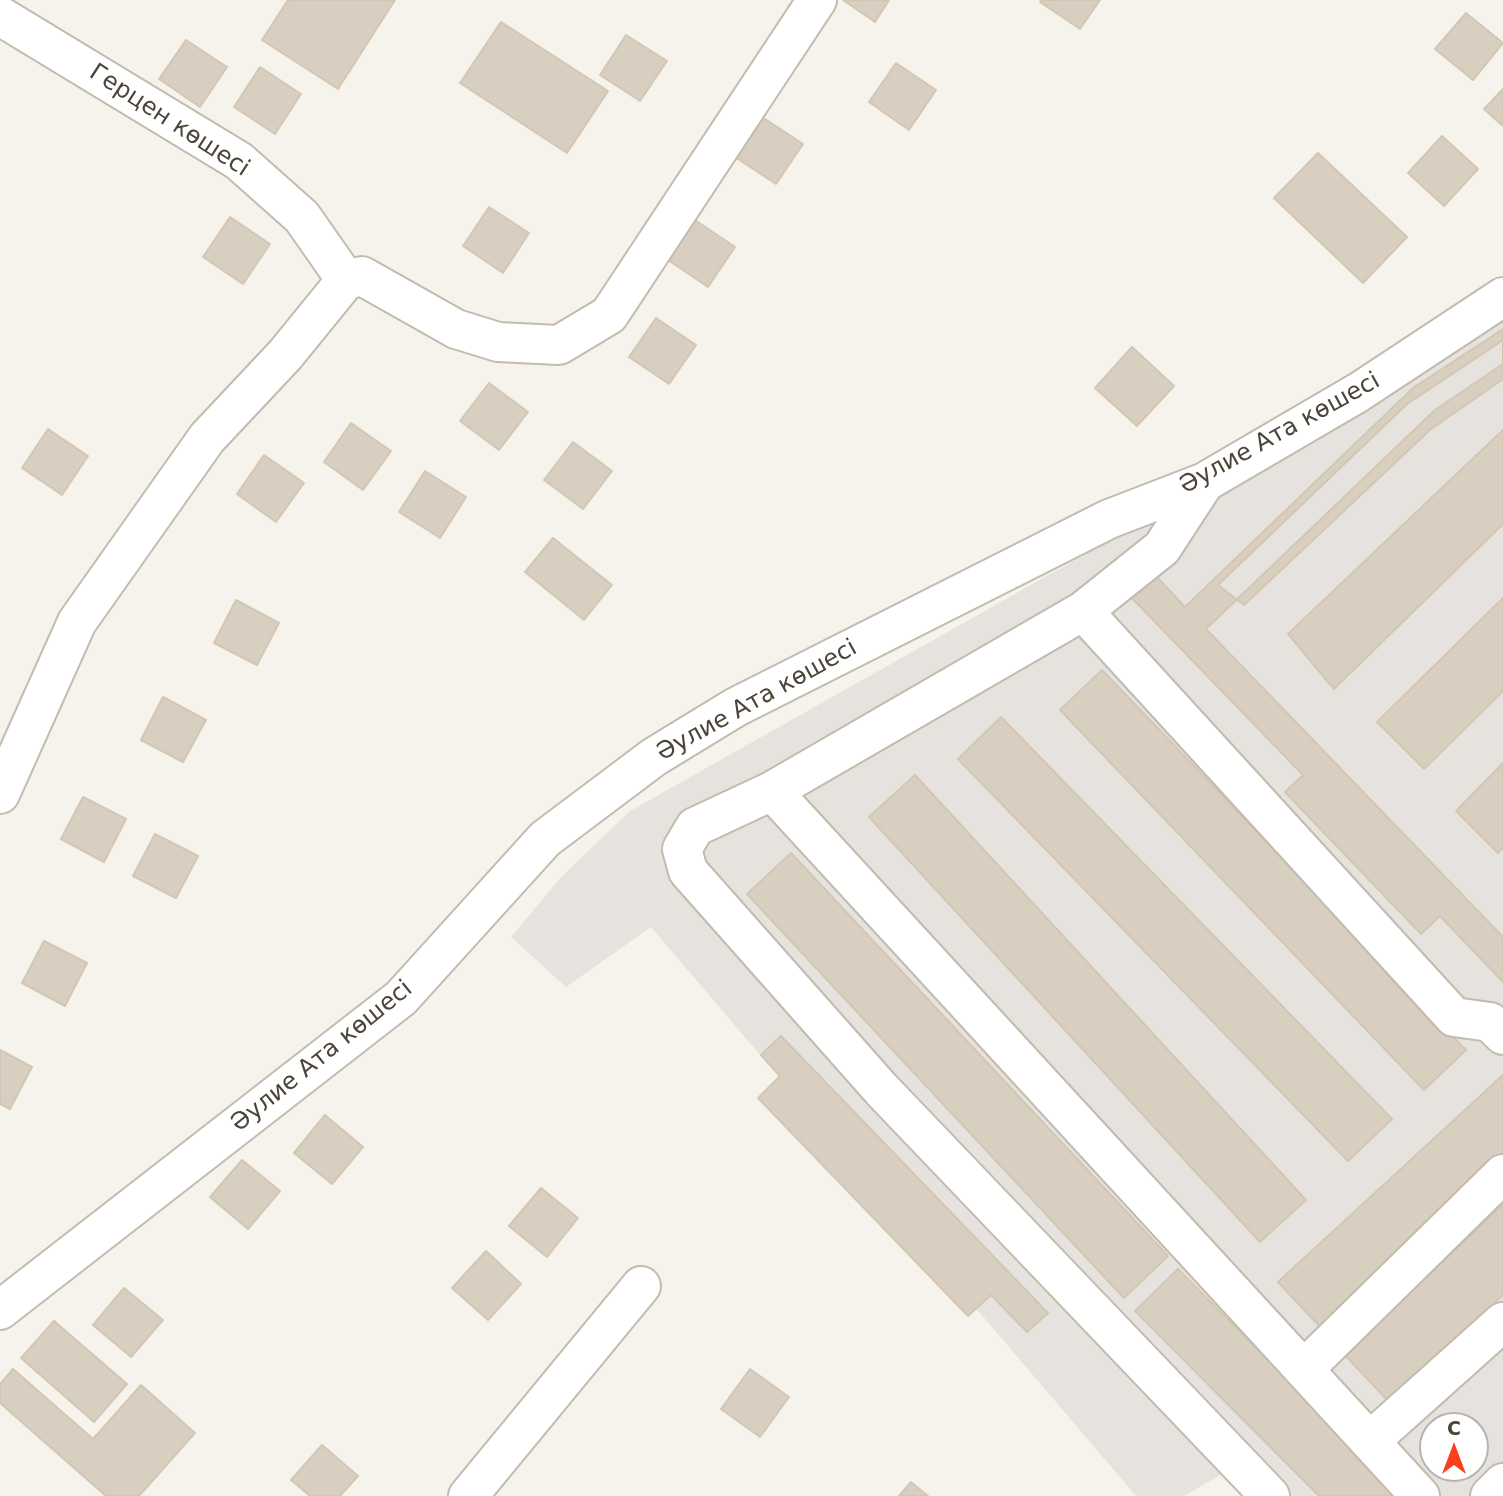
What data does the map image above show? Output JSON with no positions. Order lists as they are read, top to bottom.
{
  "streets": {
    "street": ["Герцен көшесі", "Әулие Ата көшесі"]
  },
  "north": "top"
}
